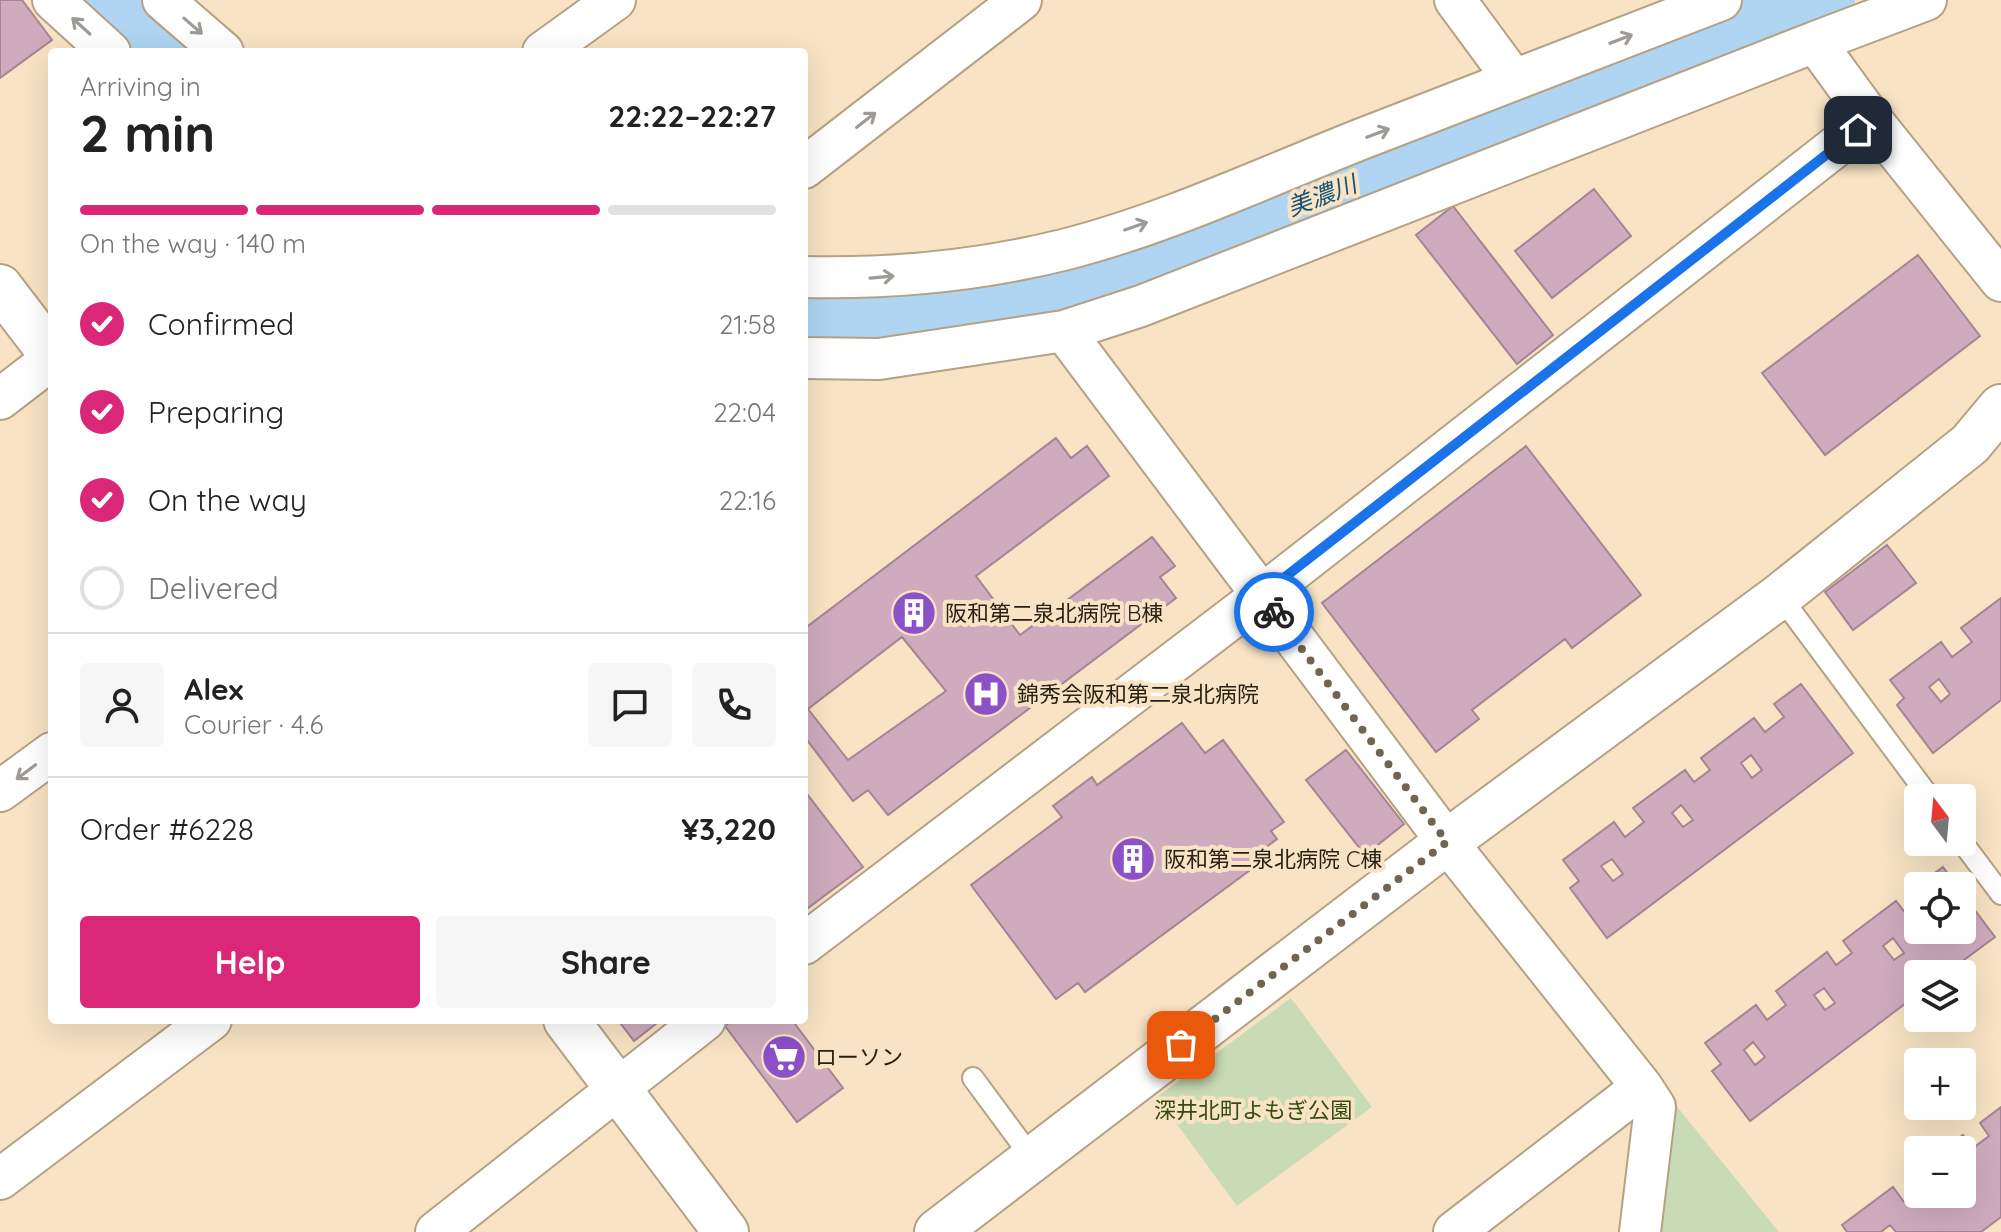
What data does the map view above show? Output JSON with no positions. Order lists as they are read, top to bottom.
{
  "water": ["美濃川"],
  "parks": ["深井北町よもぎ公園"],
  "places": {
    "building": ["阪和第二泉北病院 B棟", "阪和第二泉北病院 C棟"],
    "hospital": ["錦秀会阪和第二泉北病院"],
    "supermarket": ["ローソン"]
  },
  "north": "top",
  "page": {
    "heading": ["2 min", "Arriving in", "22:22–22:27"],
    "panel": [
      "Alex",
      "Courier · 4.6",
      "Order #6228",
      "¥3,220"
    ],
    "bar": "On the way · 140 m",
    "list": [
      ["Confirmed", "21:58"],
      ["Preparing", "22:04"],
      ["On the way", "22:16"],
      "Delivered"
    ],
    "map_buttons": ["+", "−"],
    "buttons": ["Help", "Share"]
  }
}
